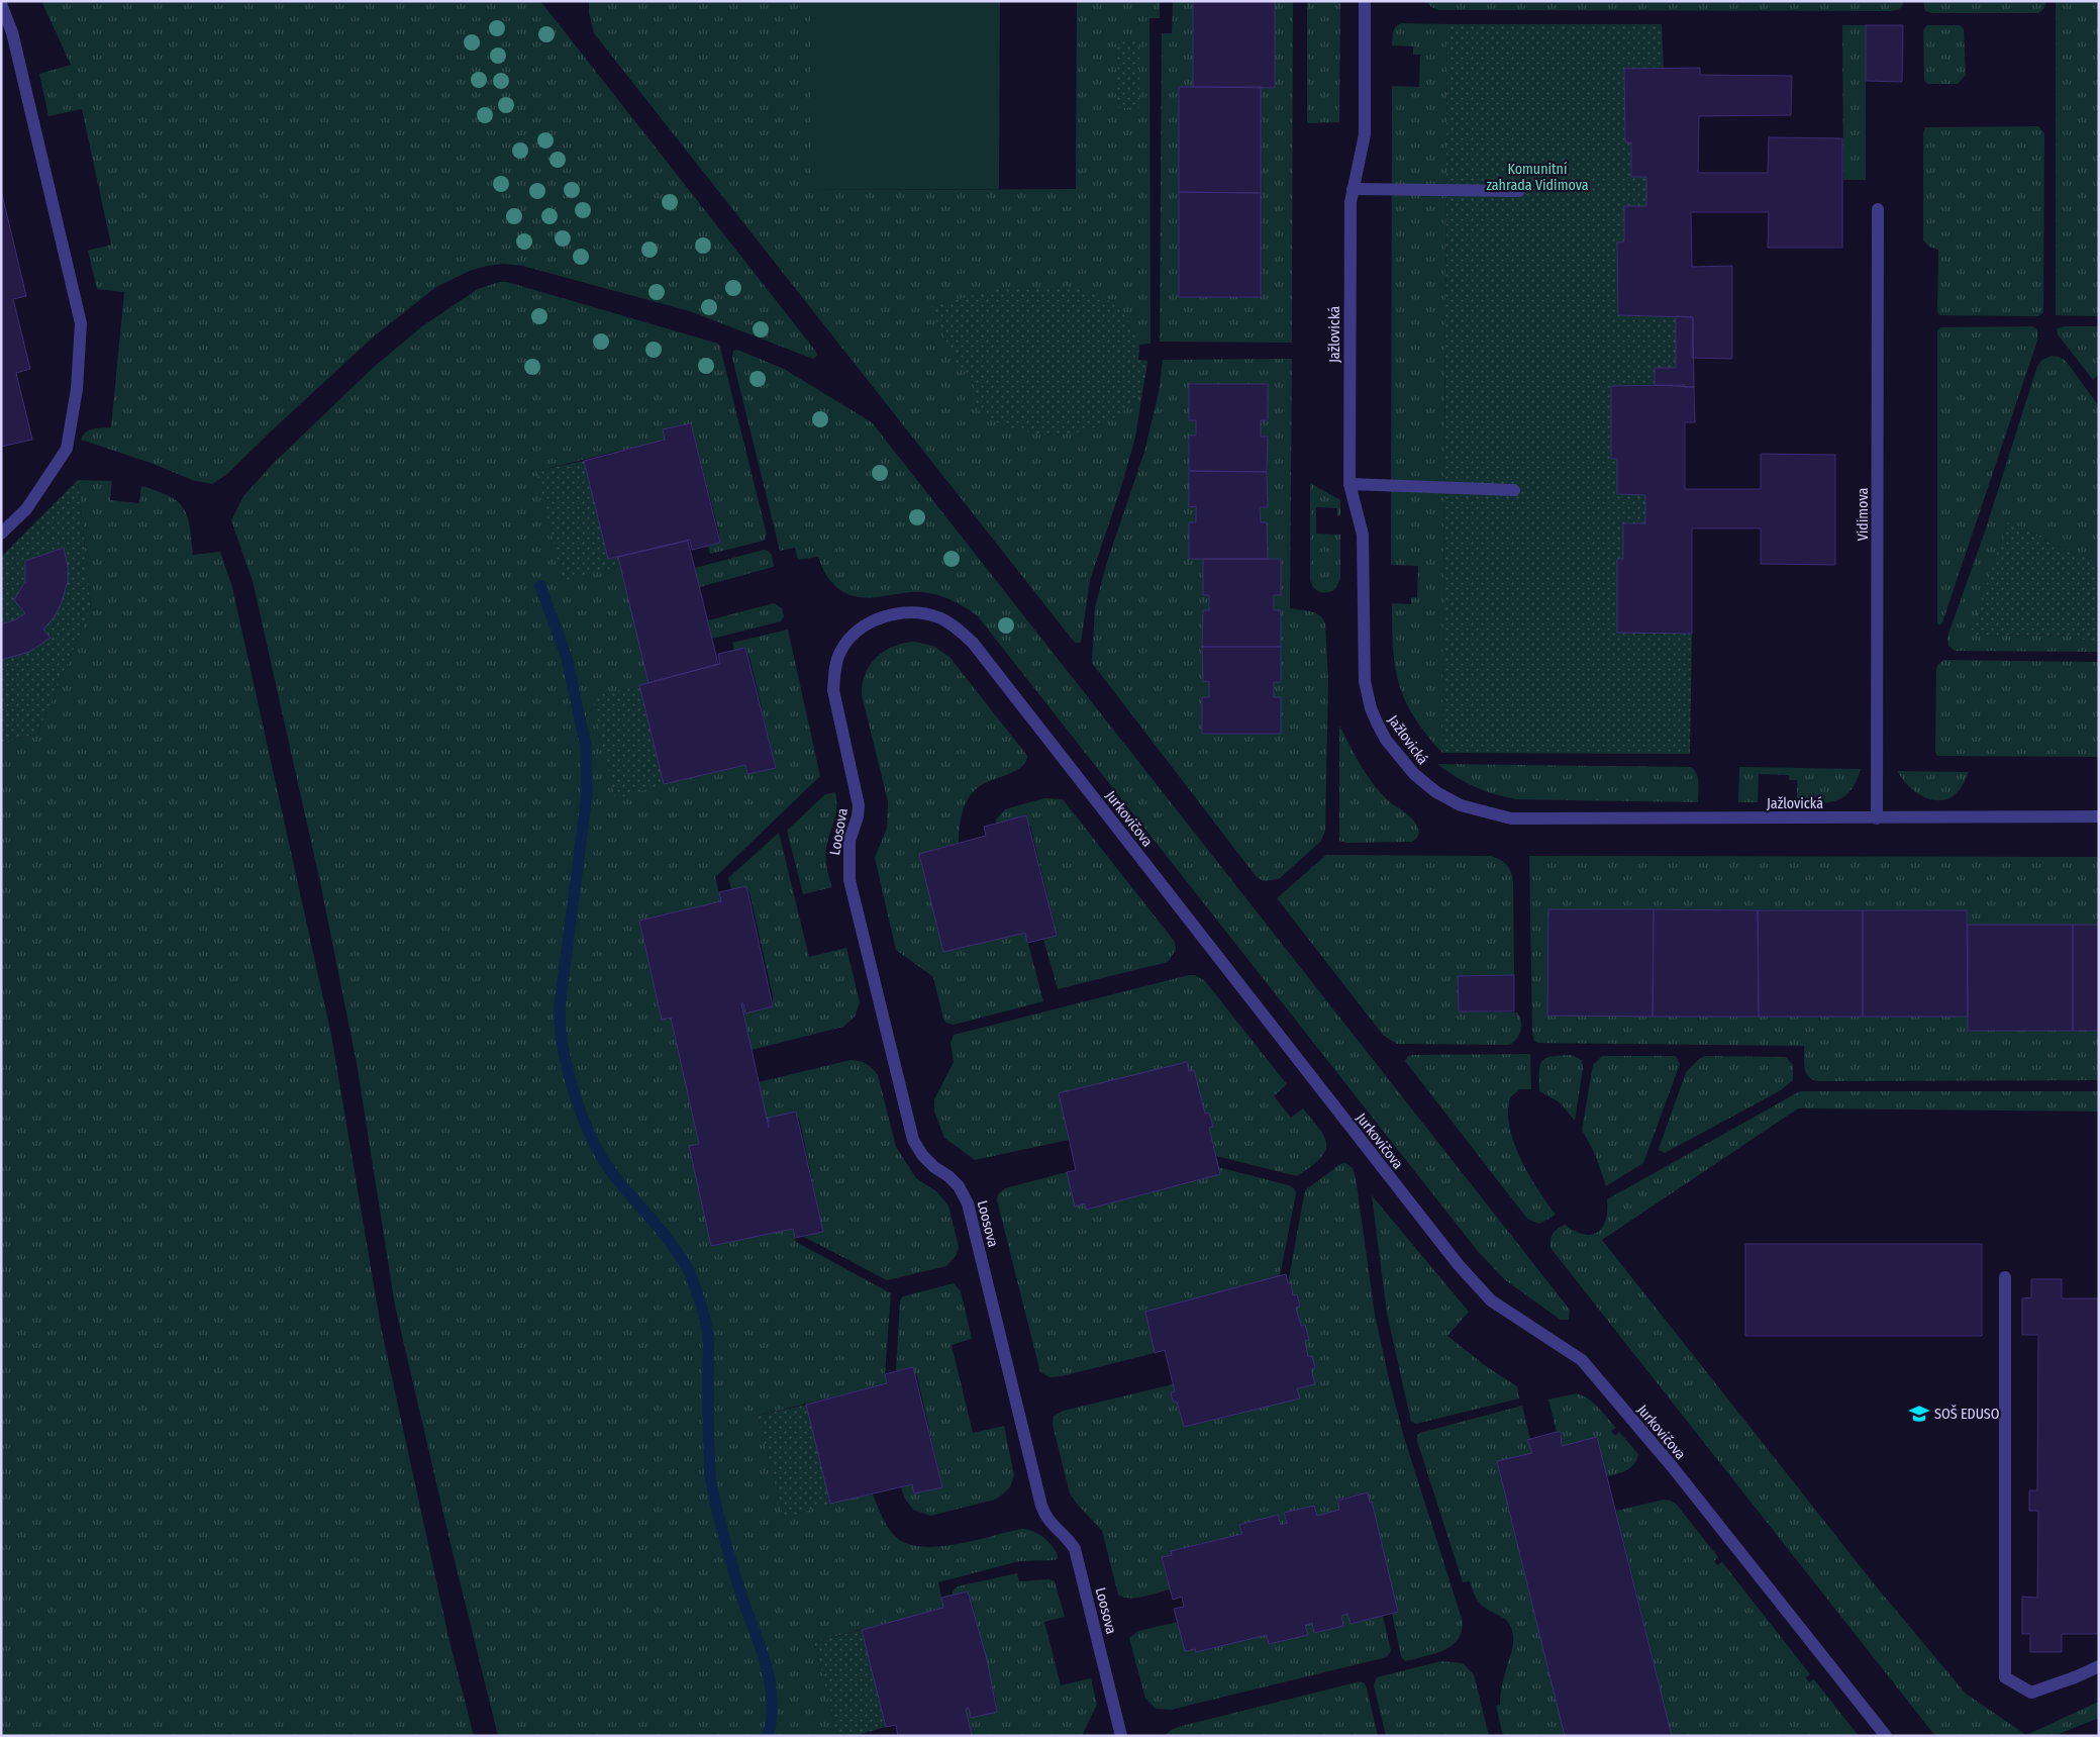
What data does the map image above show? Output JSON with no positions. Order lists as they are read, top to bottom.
{
  "streets": {
    "street": [
      "Jažlovická",
      "Vidimova",
      "Jurkovičova",
      "Loosova"
    ]
  },
  "crossings": [
    ["Jažlovická", "Vidimova"],
    ["Jurkovičova", "Loosova"]
  ],
  "parks": ["Komunitní zahrada Vidimova"],
  "places": {
    "school or university": ["SOŠ EDUSO"]
  }
}
